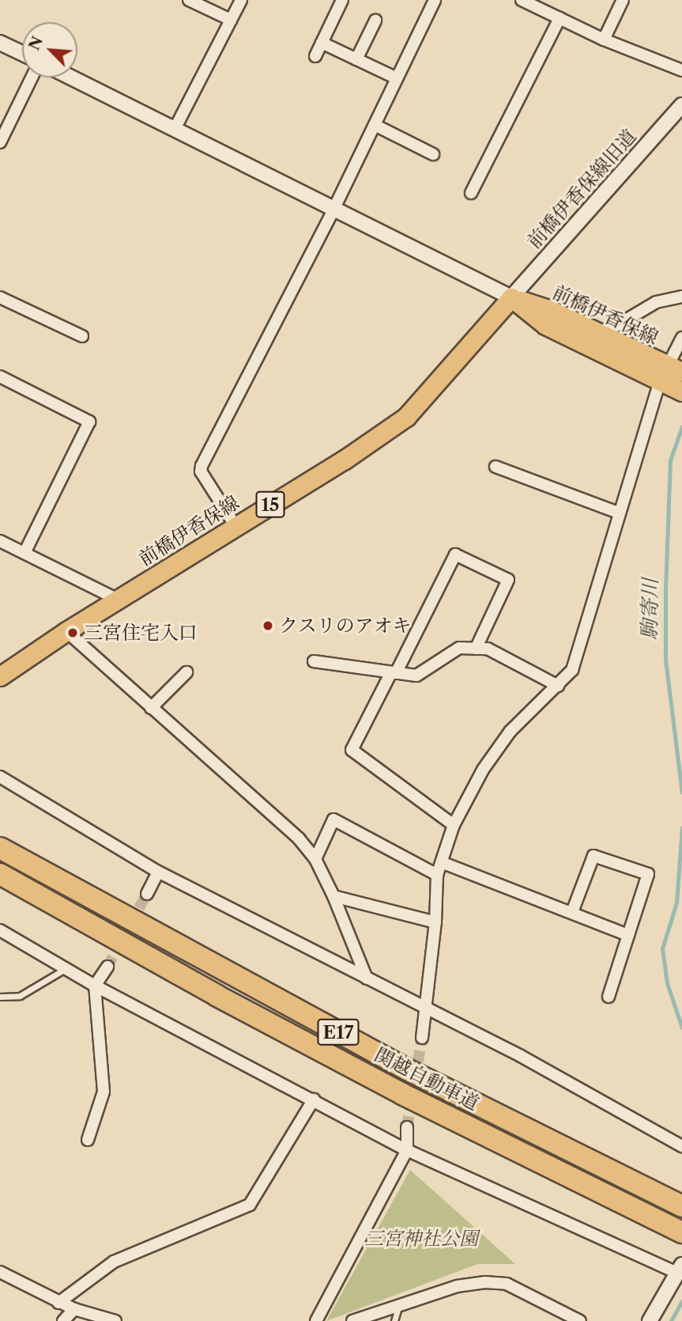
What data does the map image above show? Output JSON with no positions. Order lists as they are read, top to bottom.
{
  "streets": {
    "highway": ["E17", "関越自動車道"],
    "main road": ["前橋伊香保線", "15"],
    "street": ["前橋伊香保線旧道"]
  },
  "crossings": [
    ["前橋伊香保線旧道", "前橋伊香保線"]
  ],
  "water": ["駒寄川"],
  "parks": ["三宮神社公園"],
  "places": ["クスリのアオキ", "三宮住宅入口"],
  "north": "top left"
}
